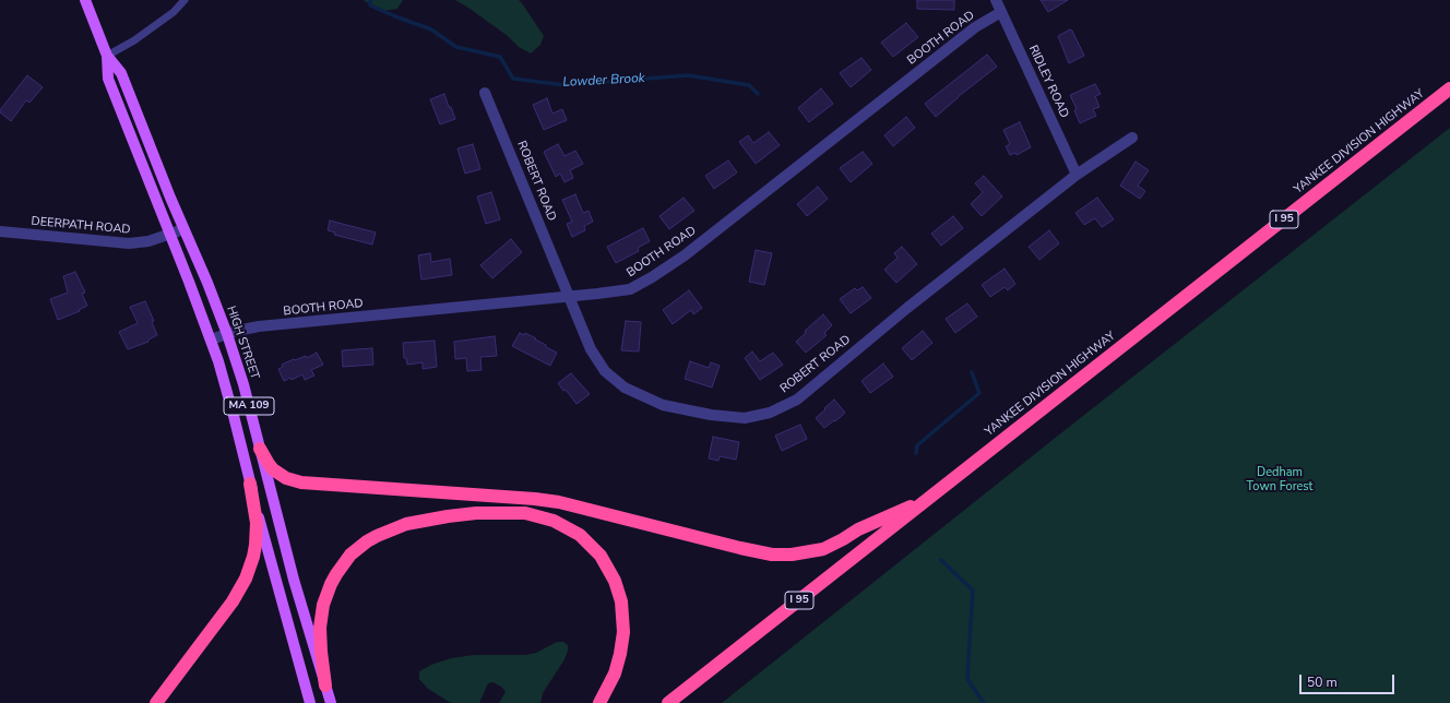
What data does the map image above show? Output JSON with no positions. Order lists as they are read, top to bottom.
{
  "streets": {
    "highway": ["YANKEE DIVISION HIGHWAY", "I 95"],
    "main road": ["HIGH STREET", "MA 109"],
    "street": [
      "BOOTH ROAD",
      "RIDLEY ROAD",
      "ROBERT ROAD",
      "DEERPATH ROAD"
    ]
  },
  "crossings": [
    ["BOOTH ROAD", "RIDLEY ROAD"],
    ["BOOTH ROAD", "ROBERT ROAD"],
    ["BOOTH ROAD", "HIGH STREET"],
    ["RIDLEY ROAD", "ROBERT ROAD"],
    ["DEERPATH ROAD", "HIGH STREET"]
  ],
  "water": ["Lowder Brook"],
  "parks": ["Dedham Town Forest"],
  "scale_bar": "50 m"
}
